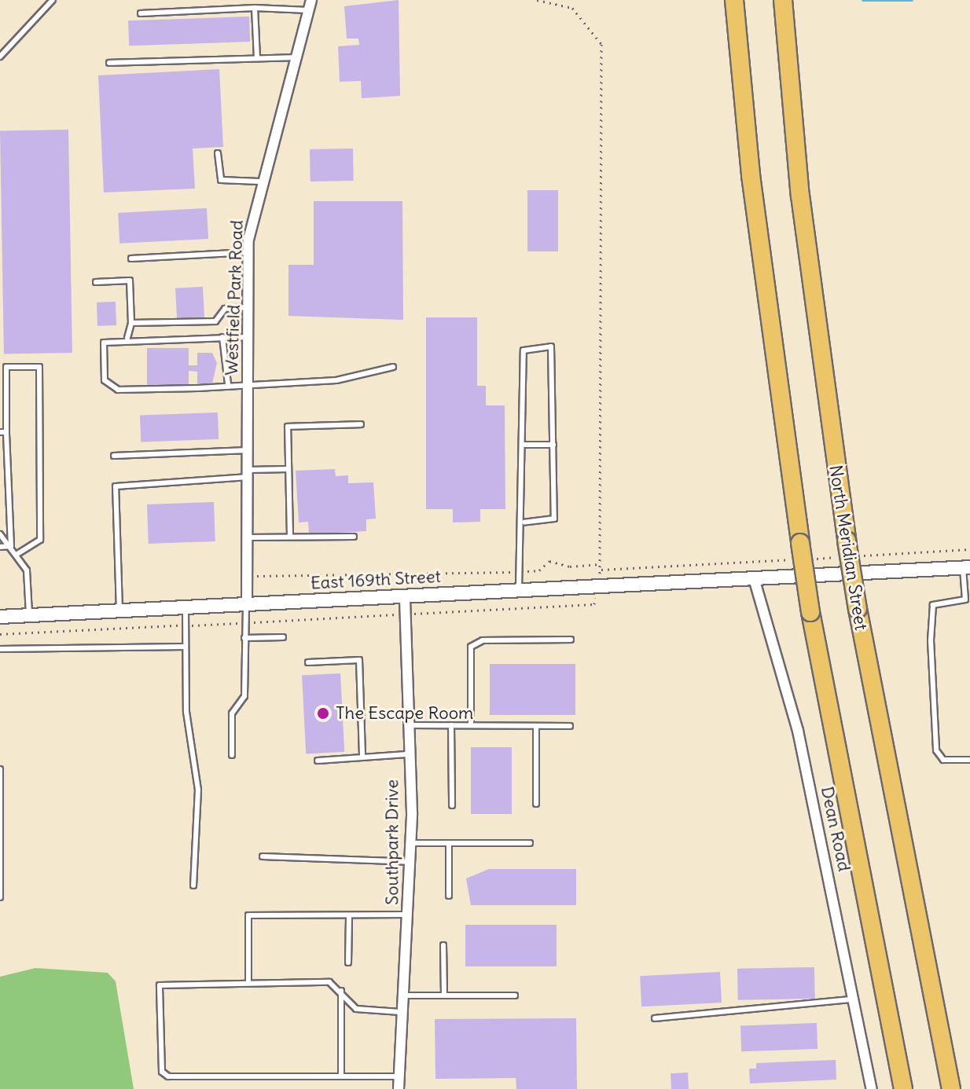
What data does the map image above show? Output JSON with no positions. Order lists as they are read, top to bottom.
{
  "streets": {
    "highway": ["North Meridian Street"],
    "street": [
      "Westfield Park Road",
      "East 169th Street",
      "Dean Road",
      "Southpark Drive"
    ]
  },
  "crossings": [
    ["Westfield Park Road", "East 169th Street"],
    ["East 169th Street", "Dean Road"],
    ["East 169th Street", "Southpark Drive"]
  ],
  "places": ["The Escape Room"]
}
